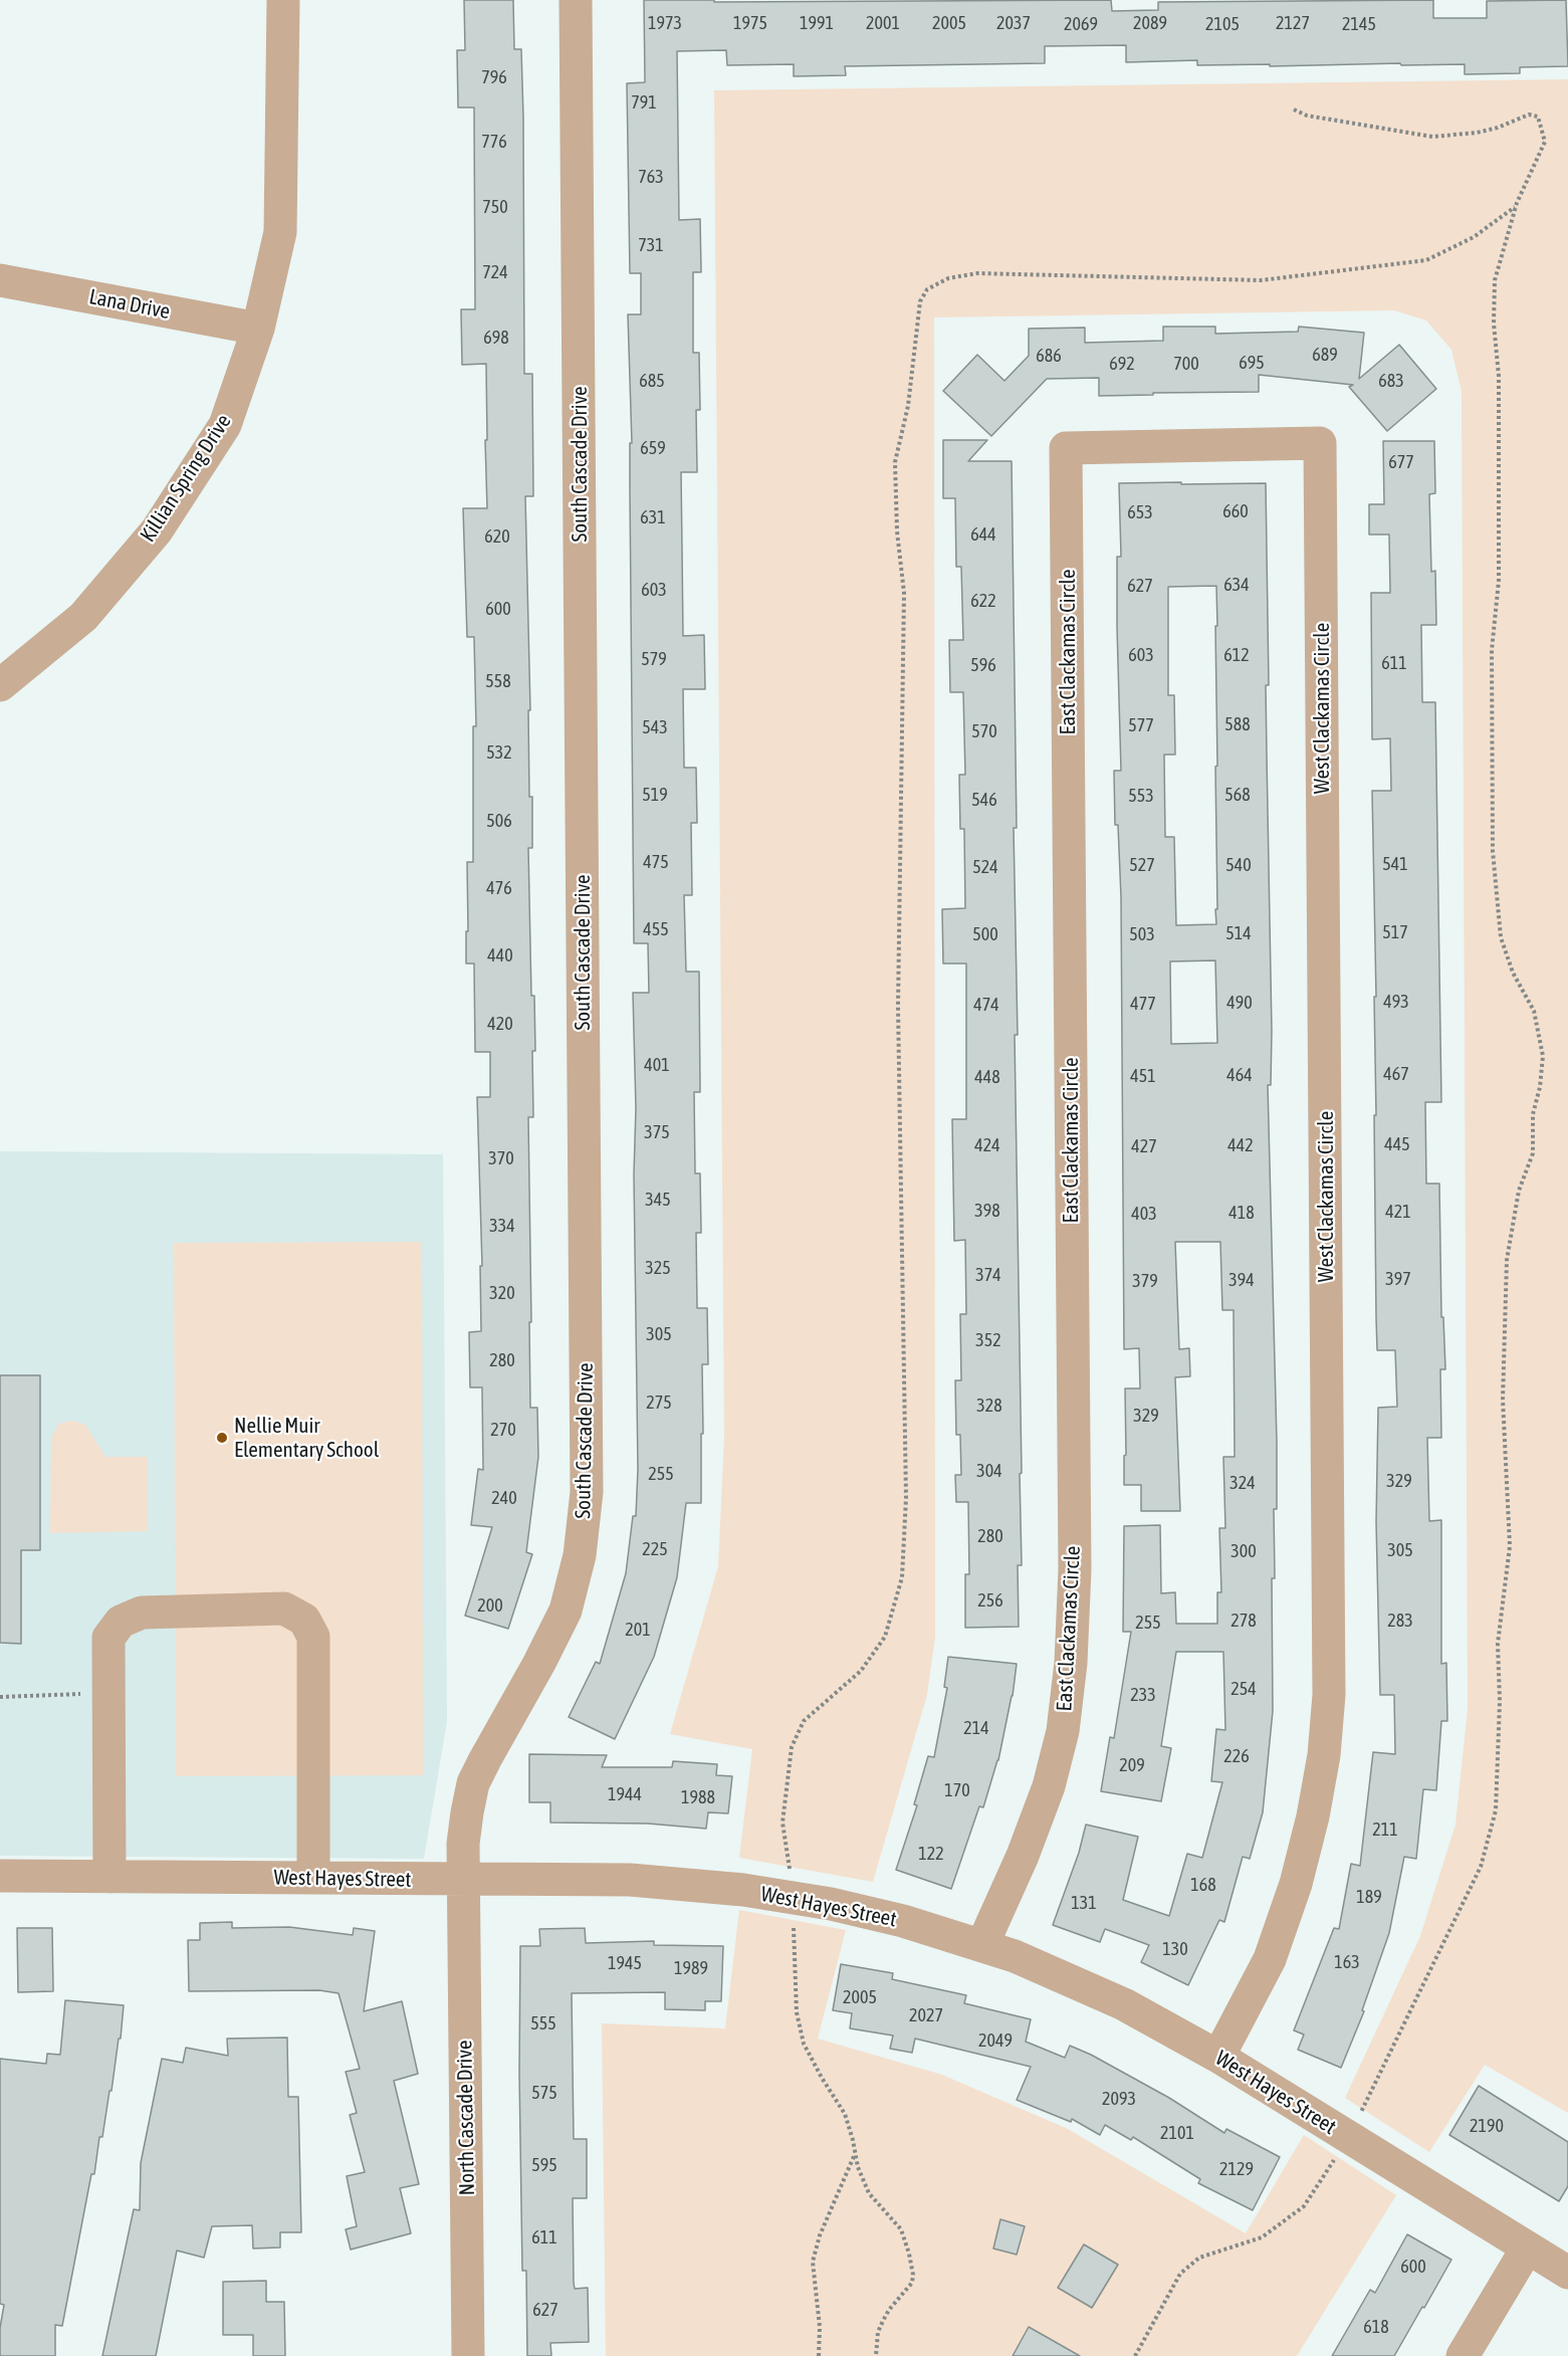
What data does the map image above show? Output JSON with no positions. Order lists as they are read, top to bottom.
{
  "streets": {
    "street": [
      "Lana Drive",
      "South Cascade Drive",
      "Killian Spring Drive",
      "East Clackamas Circle",
      "West Clackamas Circle",
      "West Hayes Street",
      "North Cascade Drive"
    ]
  },
  "crossings": [
    ["Lana Drive", "Killian Spring Drive"],
    ["South Cascade Drive", "West Hayes Street"],
    ["South Cascade Drive", "North Cascade Drive"],
    ["East Clackamas Circle", "West Clackamas Circle"],
    ["East Clackamas Circle", "West Hayes Street"],
    ["West Clackamas Circle", "West Hayes Street"],
    ["West Hayes Street", "North Cascade Drive"]
  ],
  "places": ["Nellie Muir Elementary School"],
  "house_numbers": [
    "1973",
    "1975",
    "1991",
    "2001",
    "2005",
    "2037",
    "2089",
    "2127",
    "2069",
    "2105",
    "2145",
    "796",
    "791",
    "776",
    "763",
    "750",
    "731",
    "724",
    "698",
    "689",
    "686",
    "695",
    "692",
    "700",
    "685",
    "683",
    "659",
    "677",
    "660",
    "653",
    "631",
    "644",
    "620",
    "634",
    "627",
    "603",
    "622",
    "600",
    "603",
    "612",
    "579",
    "611",
    "596",
    "558",
    "588",
    "577",
    "543",
    "570",
    "532",
    "519",
    "568",
    "553",
    "546",
    "506",
    "475",
    "541",
    "527",
    "540",
    "524",
    "476",
    "455",
    "517",
    "514",
    "500",
    "503",
    "440",
    "493",
    "490",
    "477",
    "474",
    "420",
    "401",
    "467",
    "464",
    "451",
    "448",
    "375",
    "445",
    "424",
    "442",
    "427",
    "370",
    "345",
    "398",
    "421",
    "418",
    "403",
    "334",
    "325",
    "374",
    "397",
    "394",
    "379",
    "320",
    "305",
    "352",
    "280",
    "275",
    "328",
    "329",
    "270",
    "304",
    "255",
    "329",
    "324",
    "240",
    "280",
    "225",
    "305",
    "300",
    "256",
    "200",
    "278",
    "283",
    "255",
    "201",
    "254",
    "233",
    "214",
    "226",
    "209",
    "170",
    "1944",
    "1988",
    "211",
    "122",
    "168",
    "189",
    "131",
    "130",
    "163",
    "1945",
    "1989",
    "2005",
    "2027",
    "555",
    "2049",
    "575",
    "2093",
    "2190",
    "2101",
    "595",
    "2129",
    "611",
    "600",
    "627",
    "618"
  ]
}
